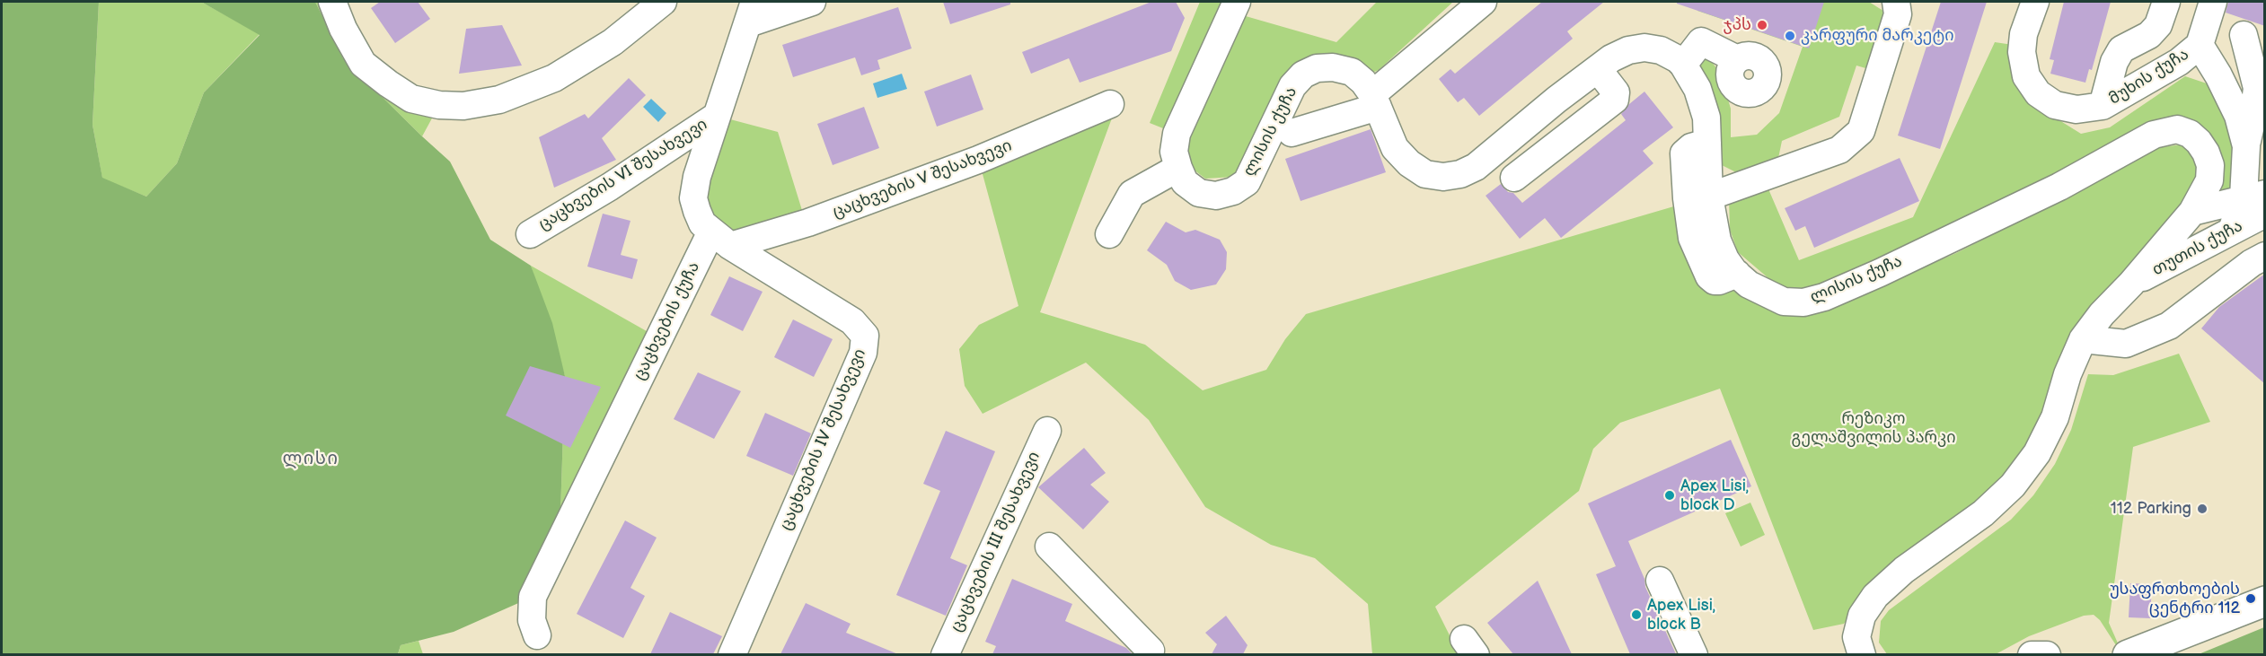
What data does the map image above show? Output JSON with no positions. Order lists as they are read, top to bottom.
{
  "streets": {
    "street": [
      "მუხის ქუჩა",
      "ლისის ქუჩა",
      "ცაცხვების VI შესახვევი",
      "ცაცხვების V შესახვევი",
      "თუთის ქუჩა",
      "ცაცხვების ქუჩა",
      "ცაცხვების IV შესახვევი",
      "ცაცხვების III შესახვევი"
    ]
  },
  "crossings": [
    ["ლისის ქუჩა", "თუთის ქუჩა"],
    ["ცაცხვების V შესახვევი", "ცაცხვების ქუჩა"],
    ["ცაცხვების V შესახვევი", "ცაცხვების IV შესახვევი"],
    ["ცაცხვების ქუჩა", "ცაცხვების IV შესახვევი"]
  ],
  "districts": ["ლისი"],
  "parks": ["რეზიკო გელაშვილის პარკი"],
  "places": [
    "ჯპს",
    "კარფური მარკეტი",
    "Apex Lisi, block D",
    "112 Parking",
    "უსაფრთხოების ცენტრი 112",
    "Apex Lisi, block B"
  ]
}
